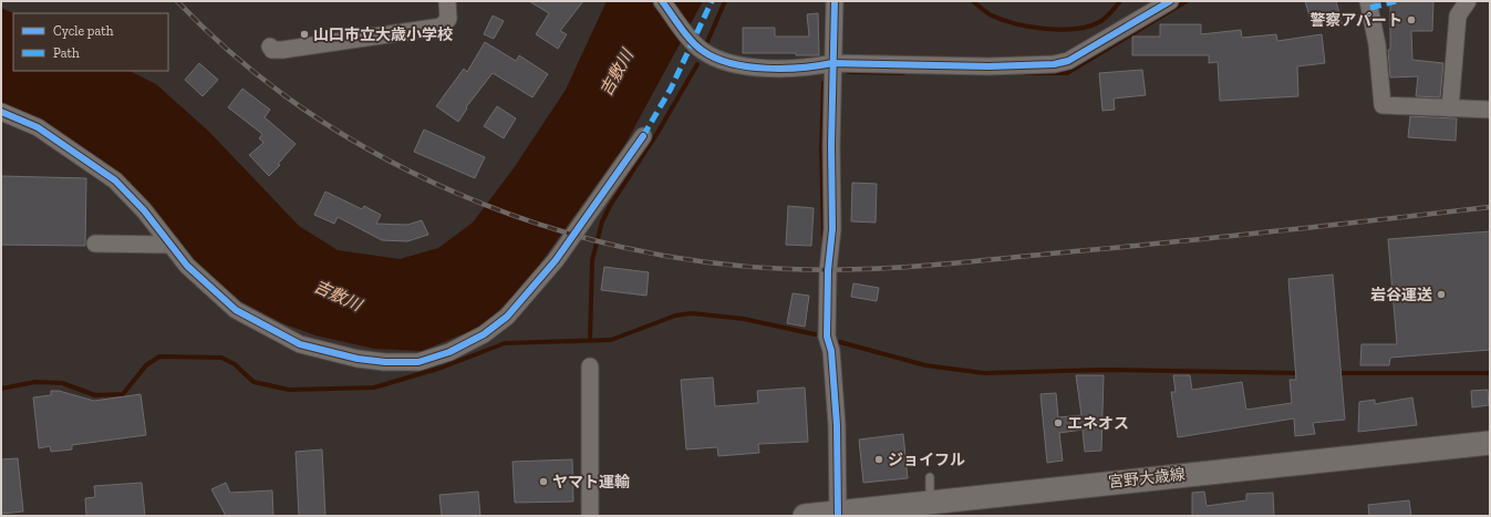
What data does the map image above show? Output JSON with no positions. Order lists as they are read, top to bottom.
{
  "streets": {
    "main road": ["宮野大歳線"]
  },
  "water": ["吉敷川"],
  "places": [
    "警察アパート",
    "山口市立大歳小学校",
    "岩谷運送",
    "エネオス",
    "ジョイフル",
    "ヤマト運輸"
  ],
  "legend": ["Cycle path", "Path"]
}
